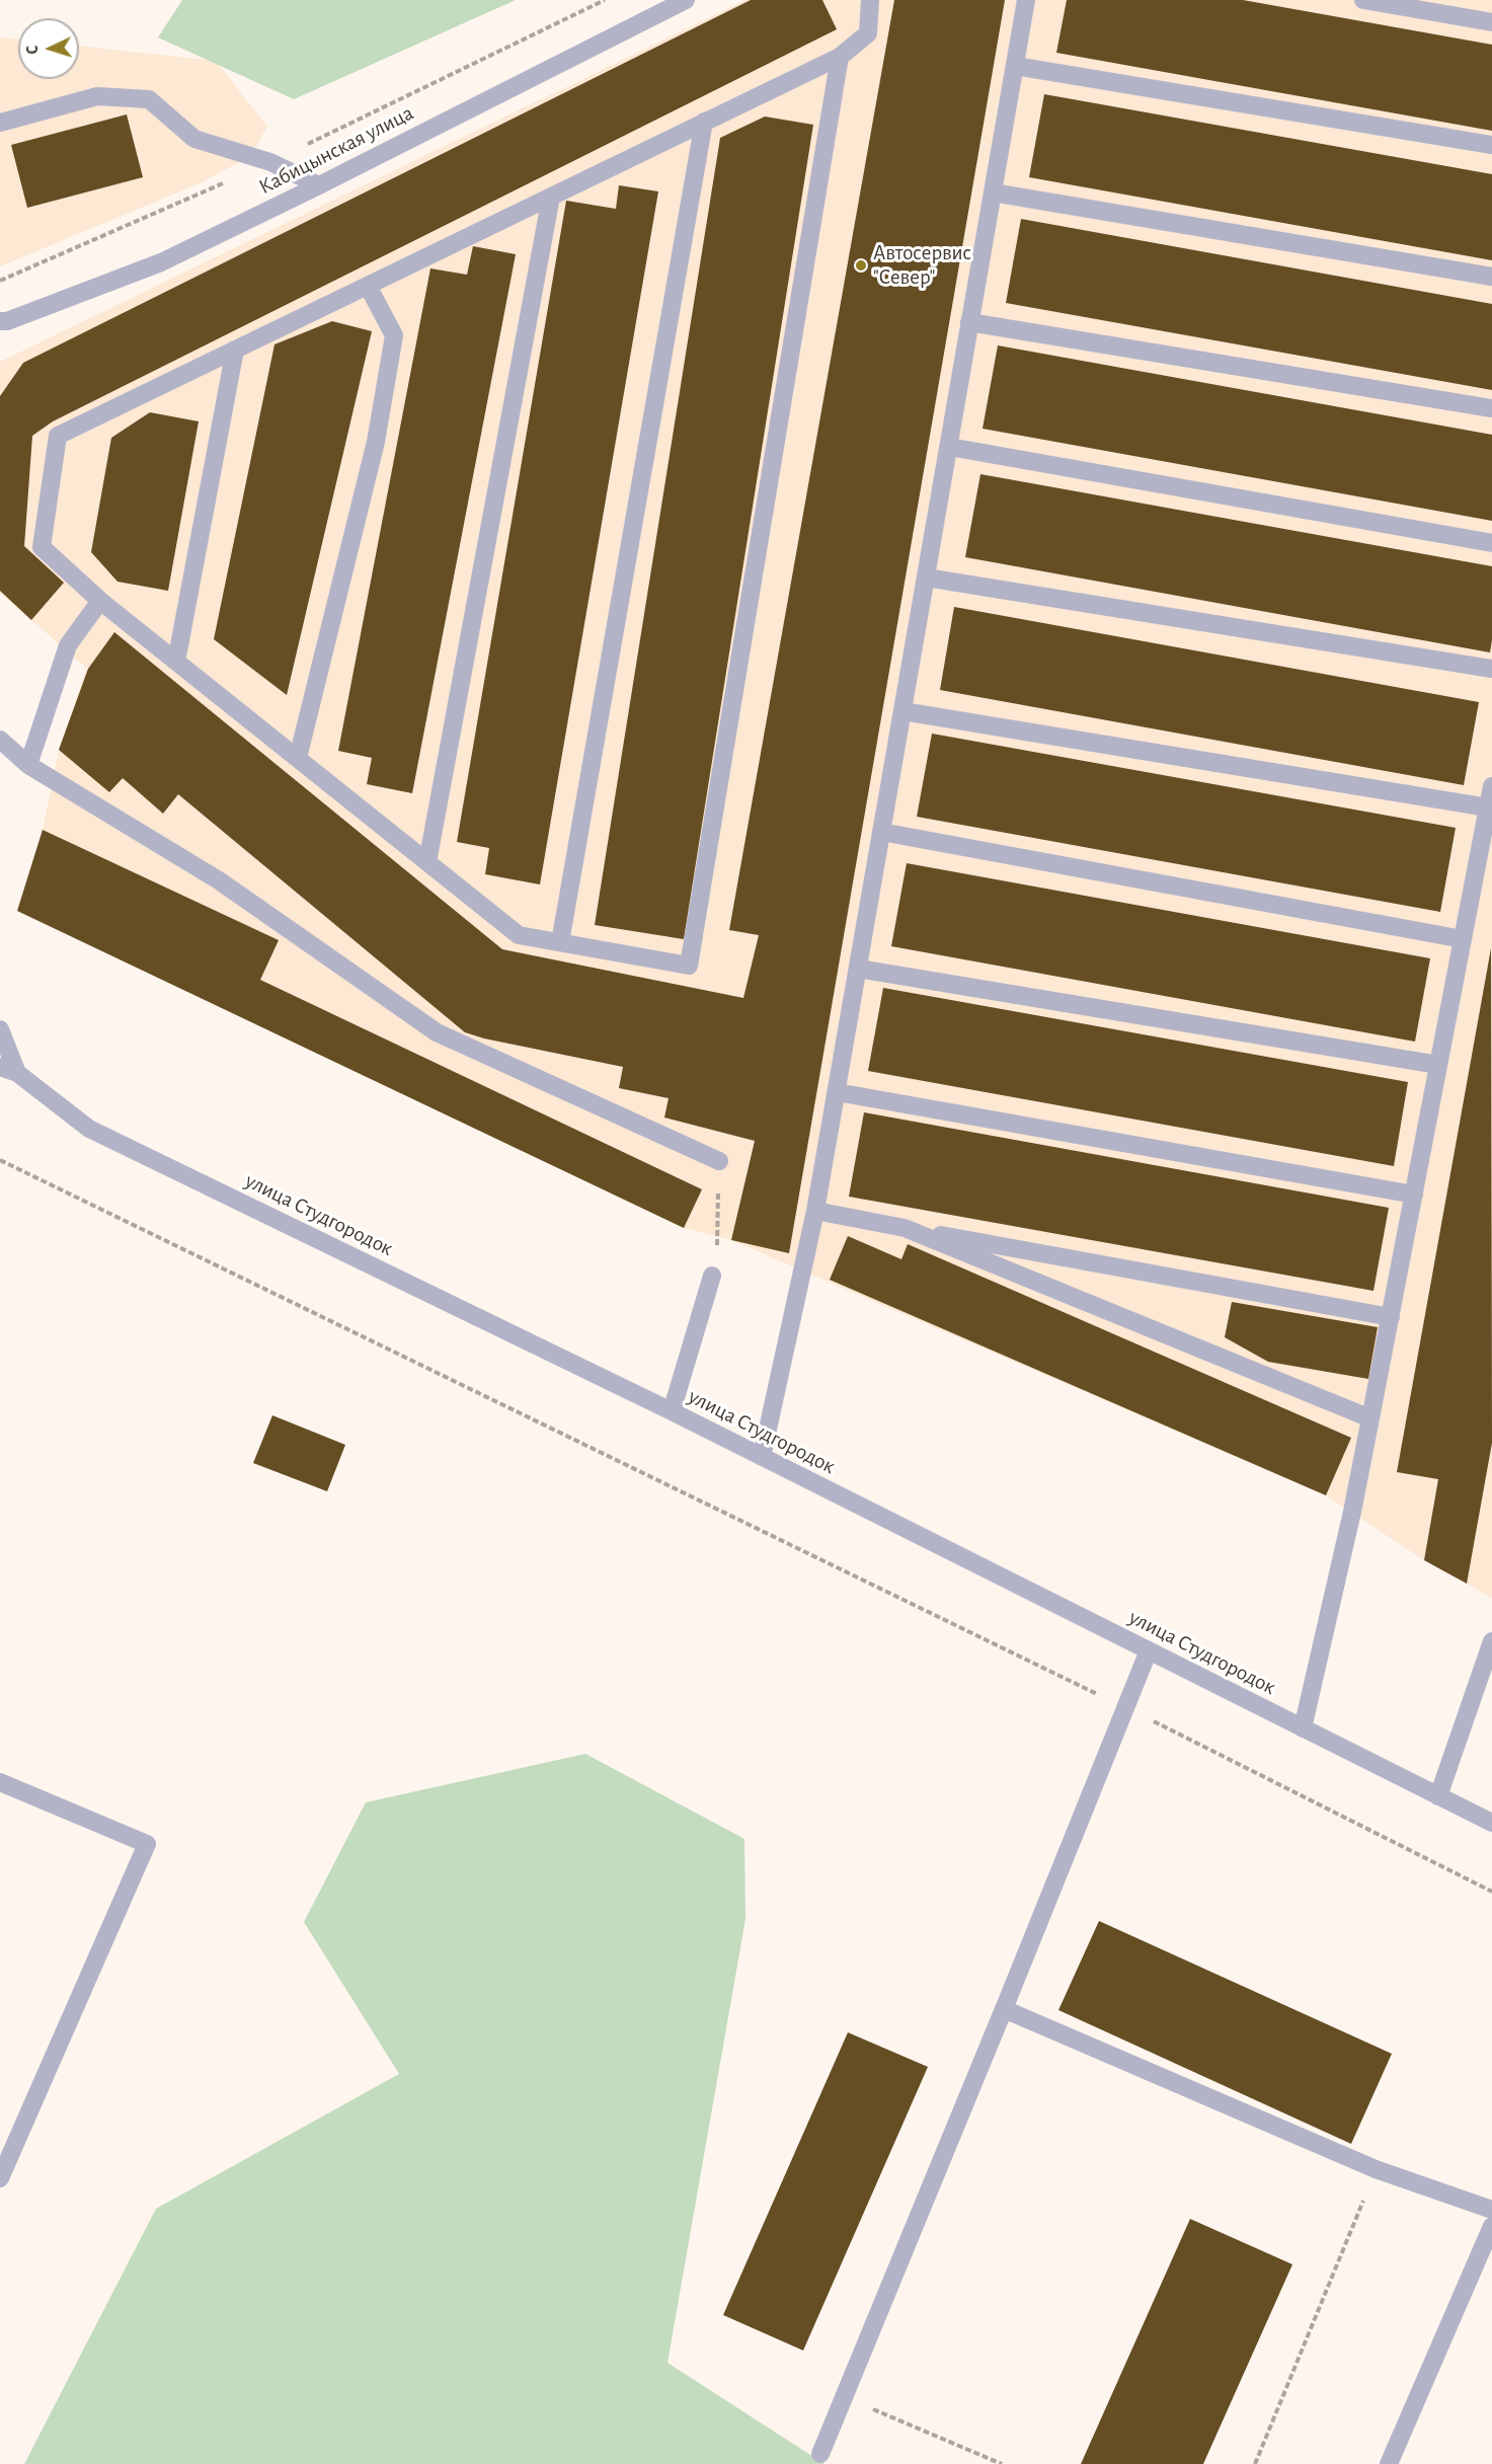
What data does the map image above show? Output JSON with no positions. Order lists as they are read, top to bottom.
{
  "streets": {
    "street": ["Кабицынская улица", "улица Студгородок"]
  },
  "places": ["Автосервис \"Север\""],
  "north": "left"
}
